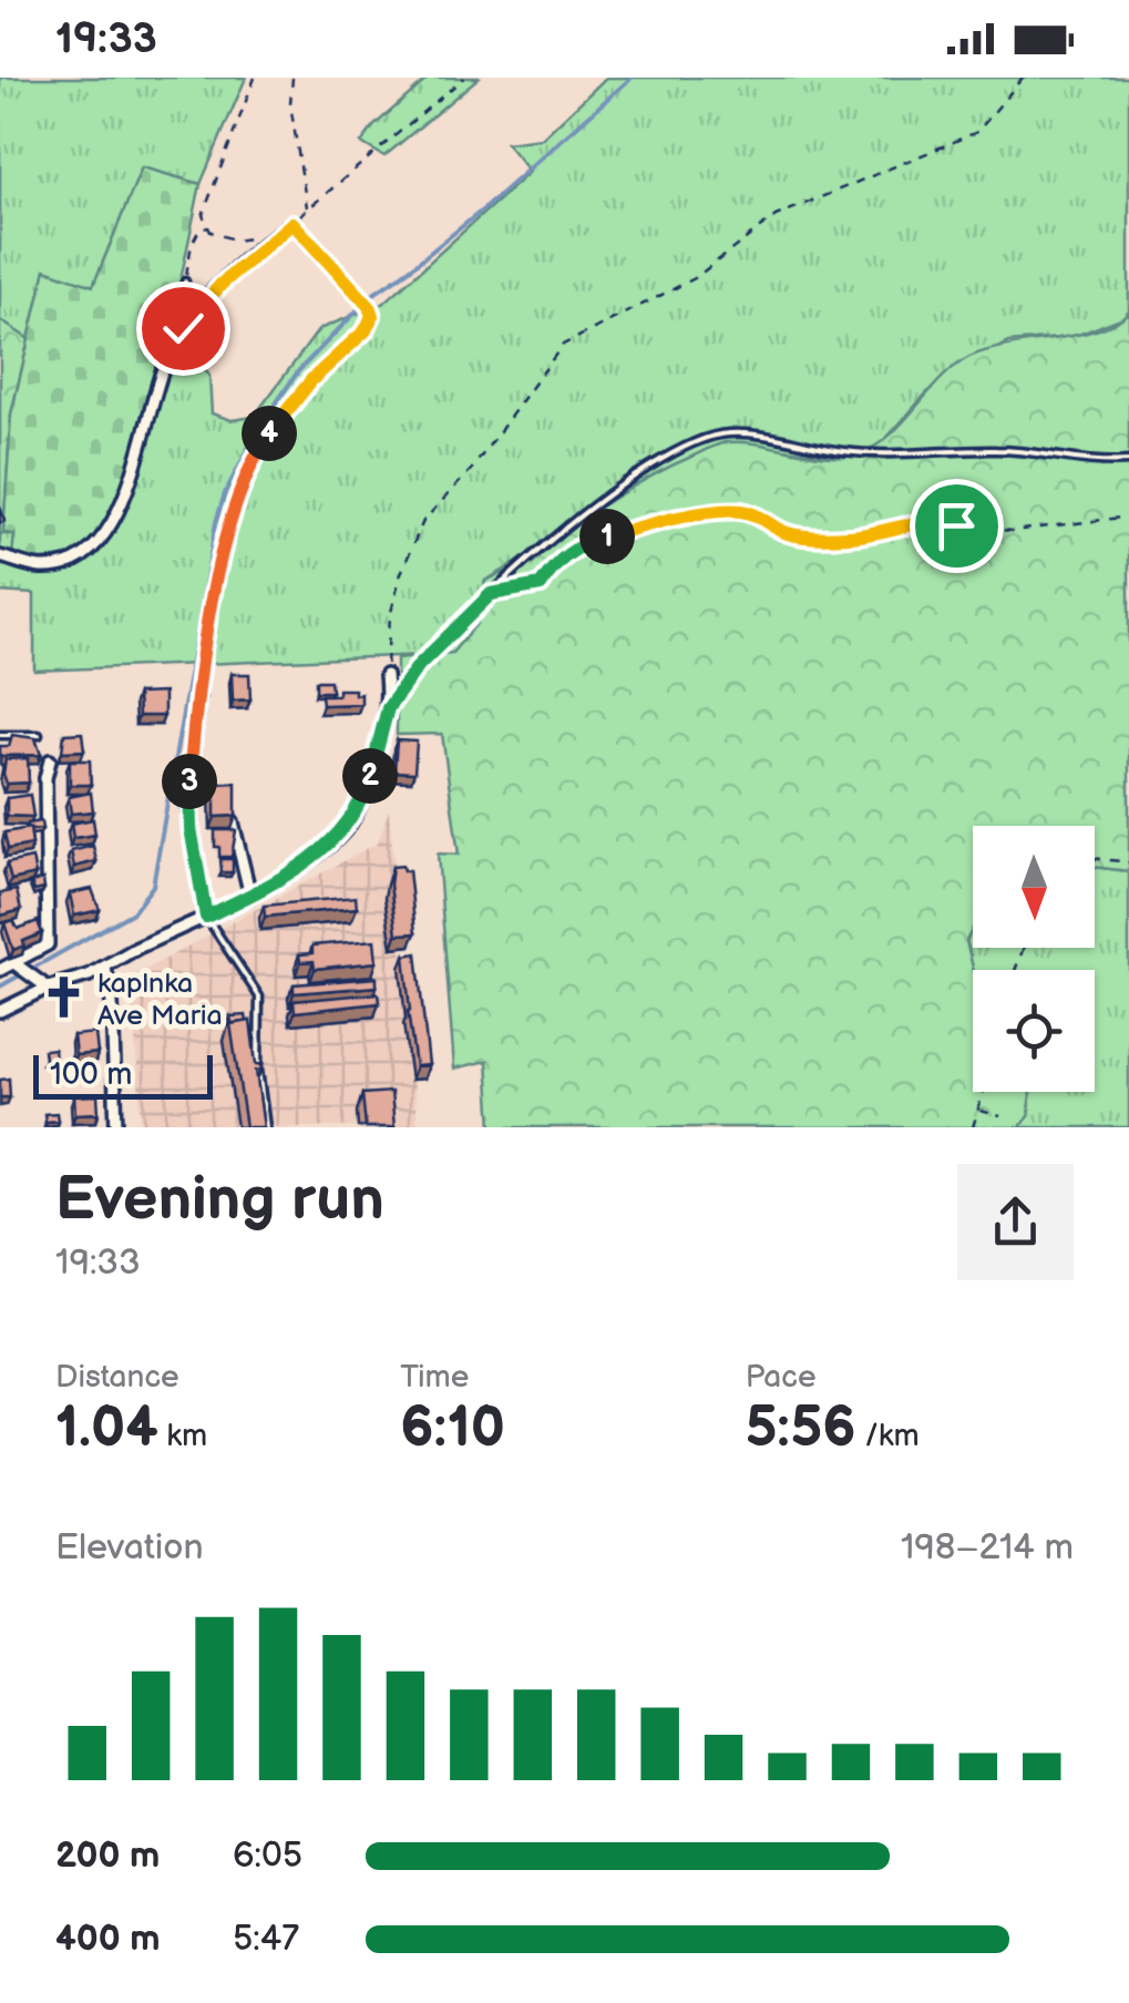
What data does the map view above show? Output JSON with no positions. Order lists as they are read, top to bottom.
{
  "places": {
    "church": ["kaplnka Ave Maria"]
  },
  "scale_bar": "100 m",
  "north": "bottom",
  "page": {
    "status": "19:33",
    "pins": [
      "4",
      "1",
      "2",
      "3"
    ],
    "scale": "100 m",
    "heading": ["Evening run", "19:33"],
    "stats": [
      ["Distance", "1.04 km"],
      ["Time", "6:10"],
      ["Pace", "5:56 /km"]
    ],
    "chart": ["Elevation", "198–214 m"],
    "list": [
      {
        "name": "200 m",
        "note": "6:05"
      },
      {
        "name": "400 m",
        "note": "5:47"
      }
    ]
  }
}
